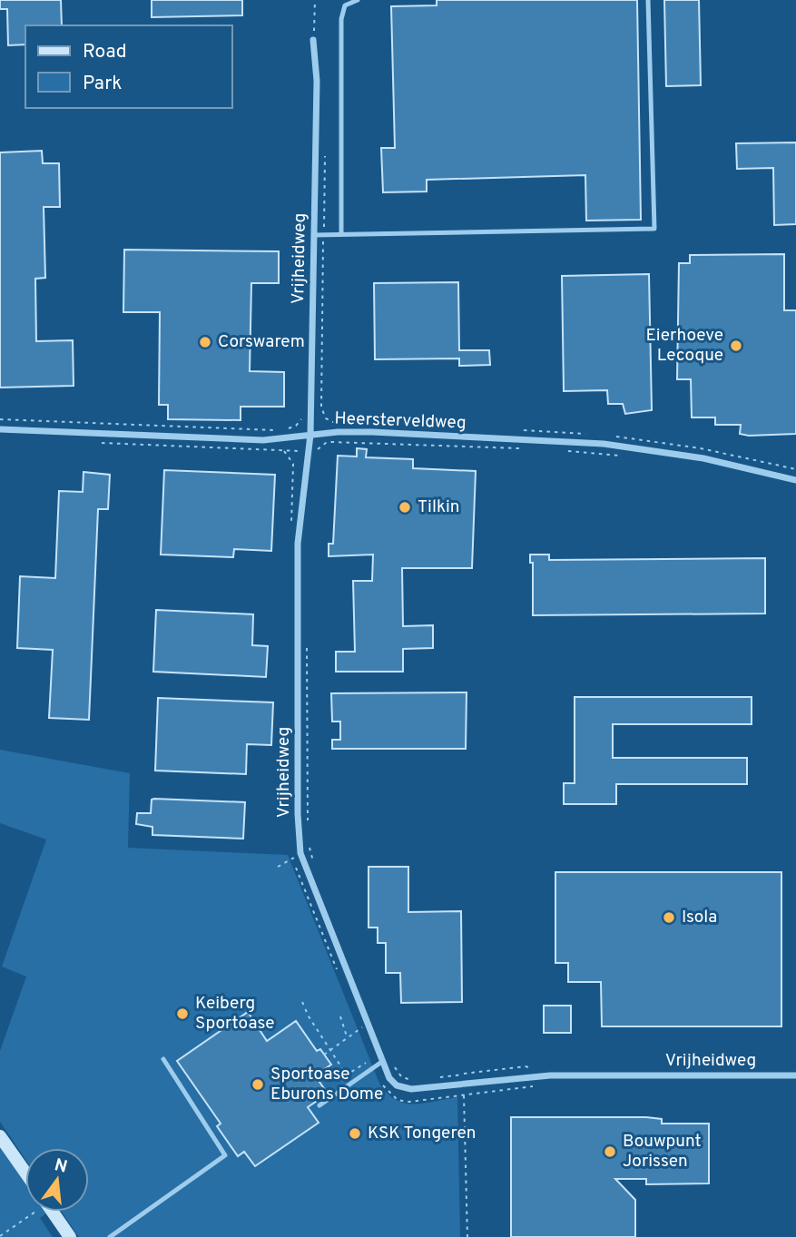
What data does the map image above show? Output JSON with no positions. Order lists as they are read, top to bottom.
{
  "streets": {
    "street": ["Vrijheidweg", "Heersterveldweg"]
  },
  "crossings": [
    ["Vrijheidweg", "Heersterveldweg"]
  ],
  "places": [
    "Corswarem",
    "Eierhoeve Lecoque",
    "Tilkin",
    "Isola",
    "Keiberg Sportoase",
    "Sportoase Eburons Dome",
    "KSK Tongeren",
    "Bouwpunt Jorissen"
  ],
  "legend": ["Road", "Park"],
  "north": "top"
}
